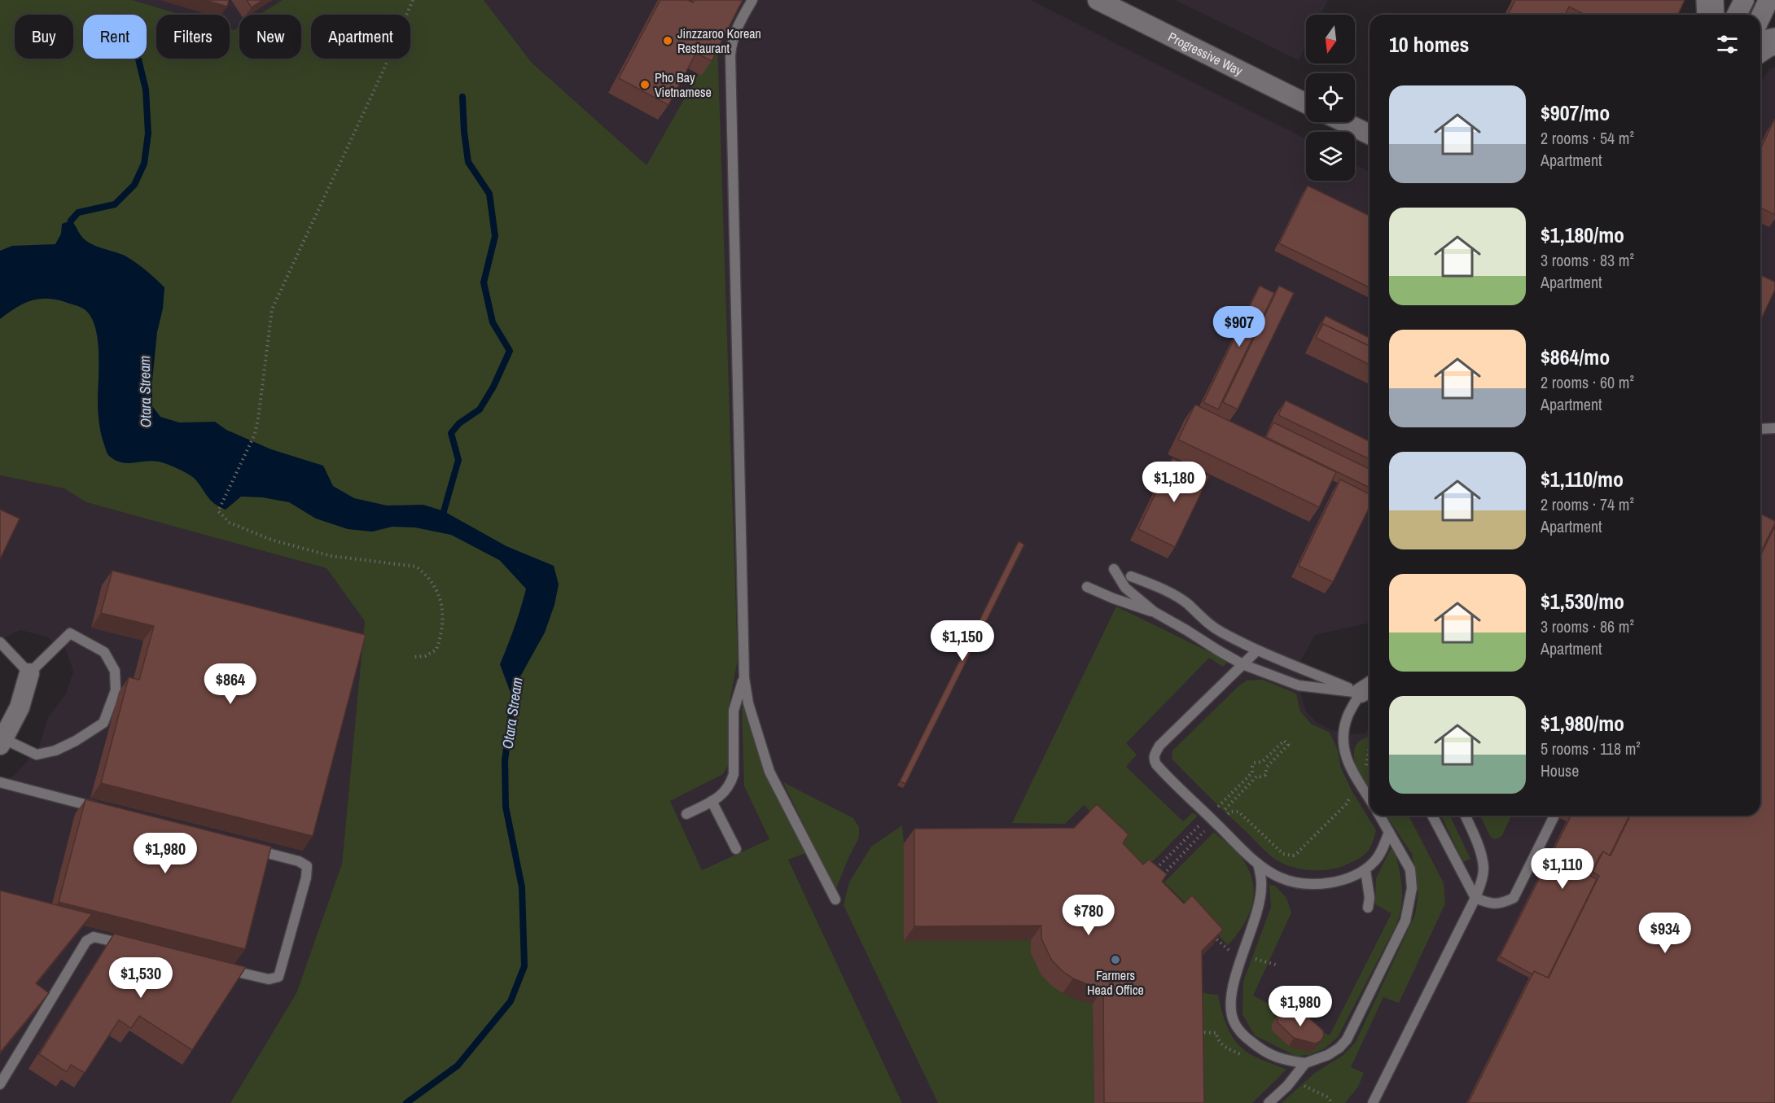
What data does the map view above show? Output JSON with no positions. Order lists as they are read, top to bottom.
{
  "streets": {
    "street": ["Progressive Way"]
  },
  "water": ["Otara Stream"],
  "places": ["Jinzzaroo Korean Restaurant", "Pho Bay Vietnamese", "Farmers Head Office"],
  "north": "bottom",
  "page": {
    "chip": [
      "Buy",
      "Rent",
      "Filters",
      "New",
      "Apartment"
    ],
    "heading": "10 homes",
    "list": [
      {
        "name": "$907/mo",
        "note": "2 rooms · 54 m² · Apartment"
      },
      {
        "name": "$1,180/mo",
        "note": "3 rooms · 83 m² · Apartment"
      },
      {
        "name": "$864/mo",
        "note": "2 rooms · 60 m² · Apartment"
      },
      {
        "name": "$1,110/mo",
        "note": "2 rooms · 74 m² · Apartment"
      },
      {
        "name": "$1,530/mo",
        "note": "3 rooms · 86 m² · Apartment"
      },
      {
        "name": "$1,980/mo",
        "note": "5 rooms · 118 m² · House"
      }
    ],
    "price": [
      "$907",
      "$1,180",
      "$1,150",
      "$864",
      "$1,980",
      "$1,110",
      "$780",
      "$934",
      "$1,530",
      "$1,980"
    ]
  }
}
